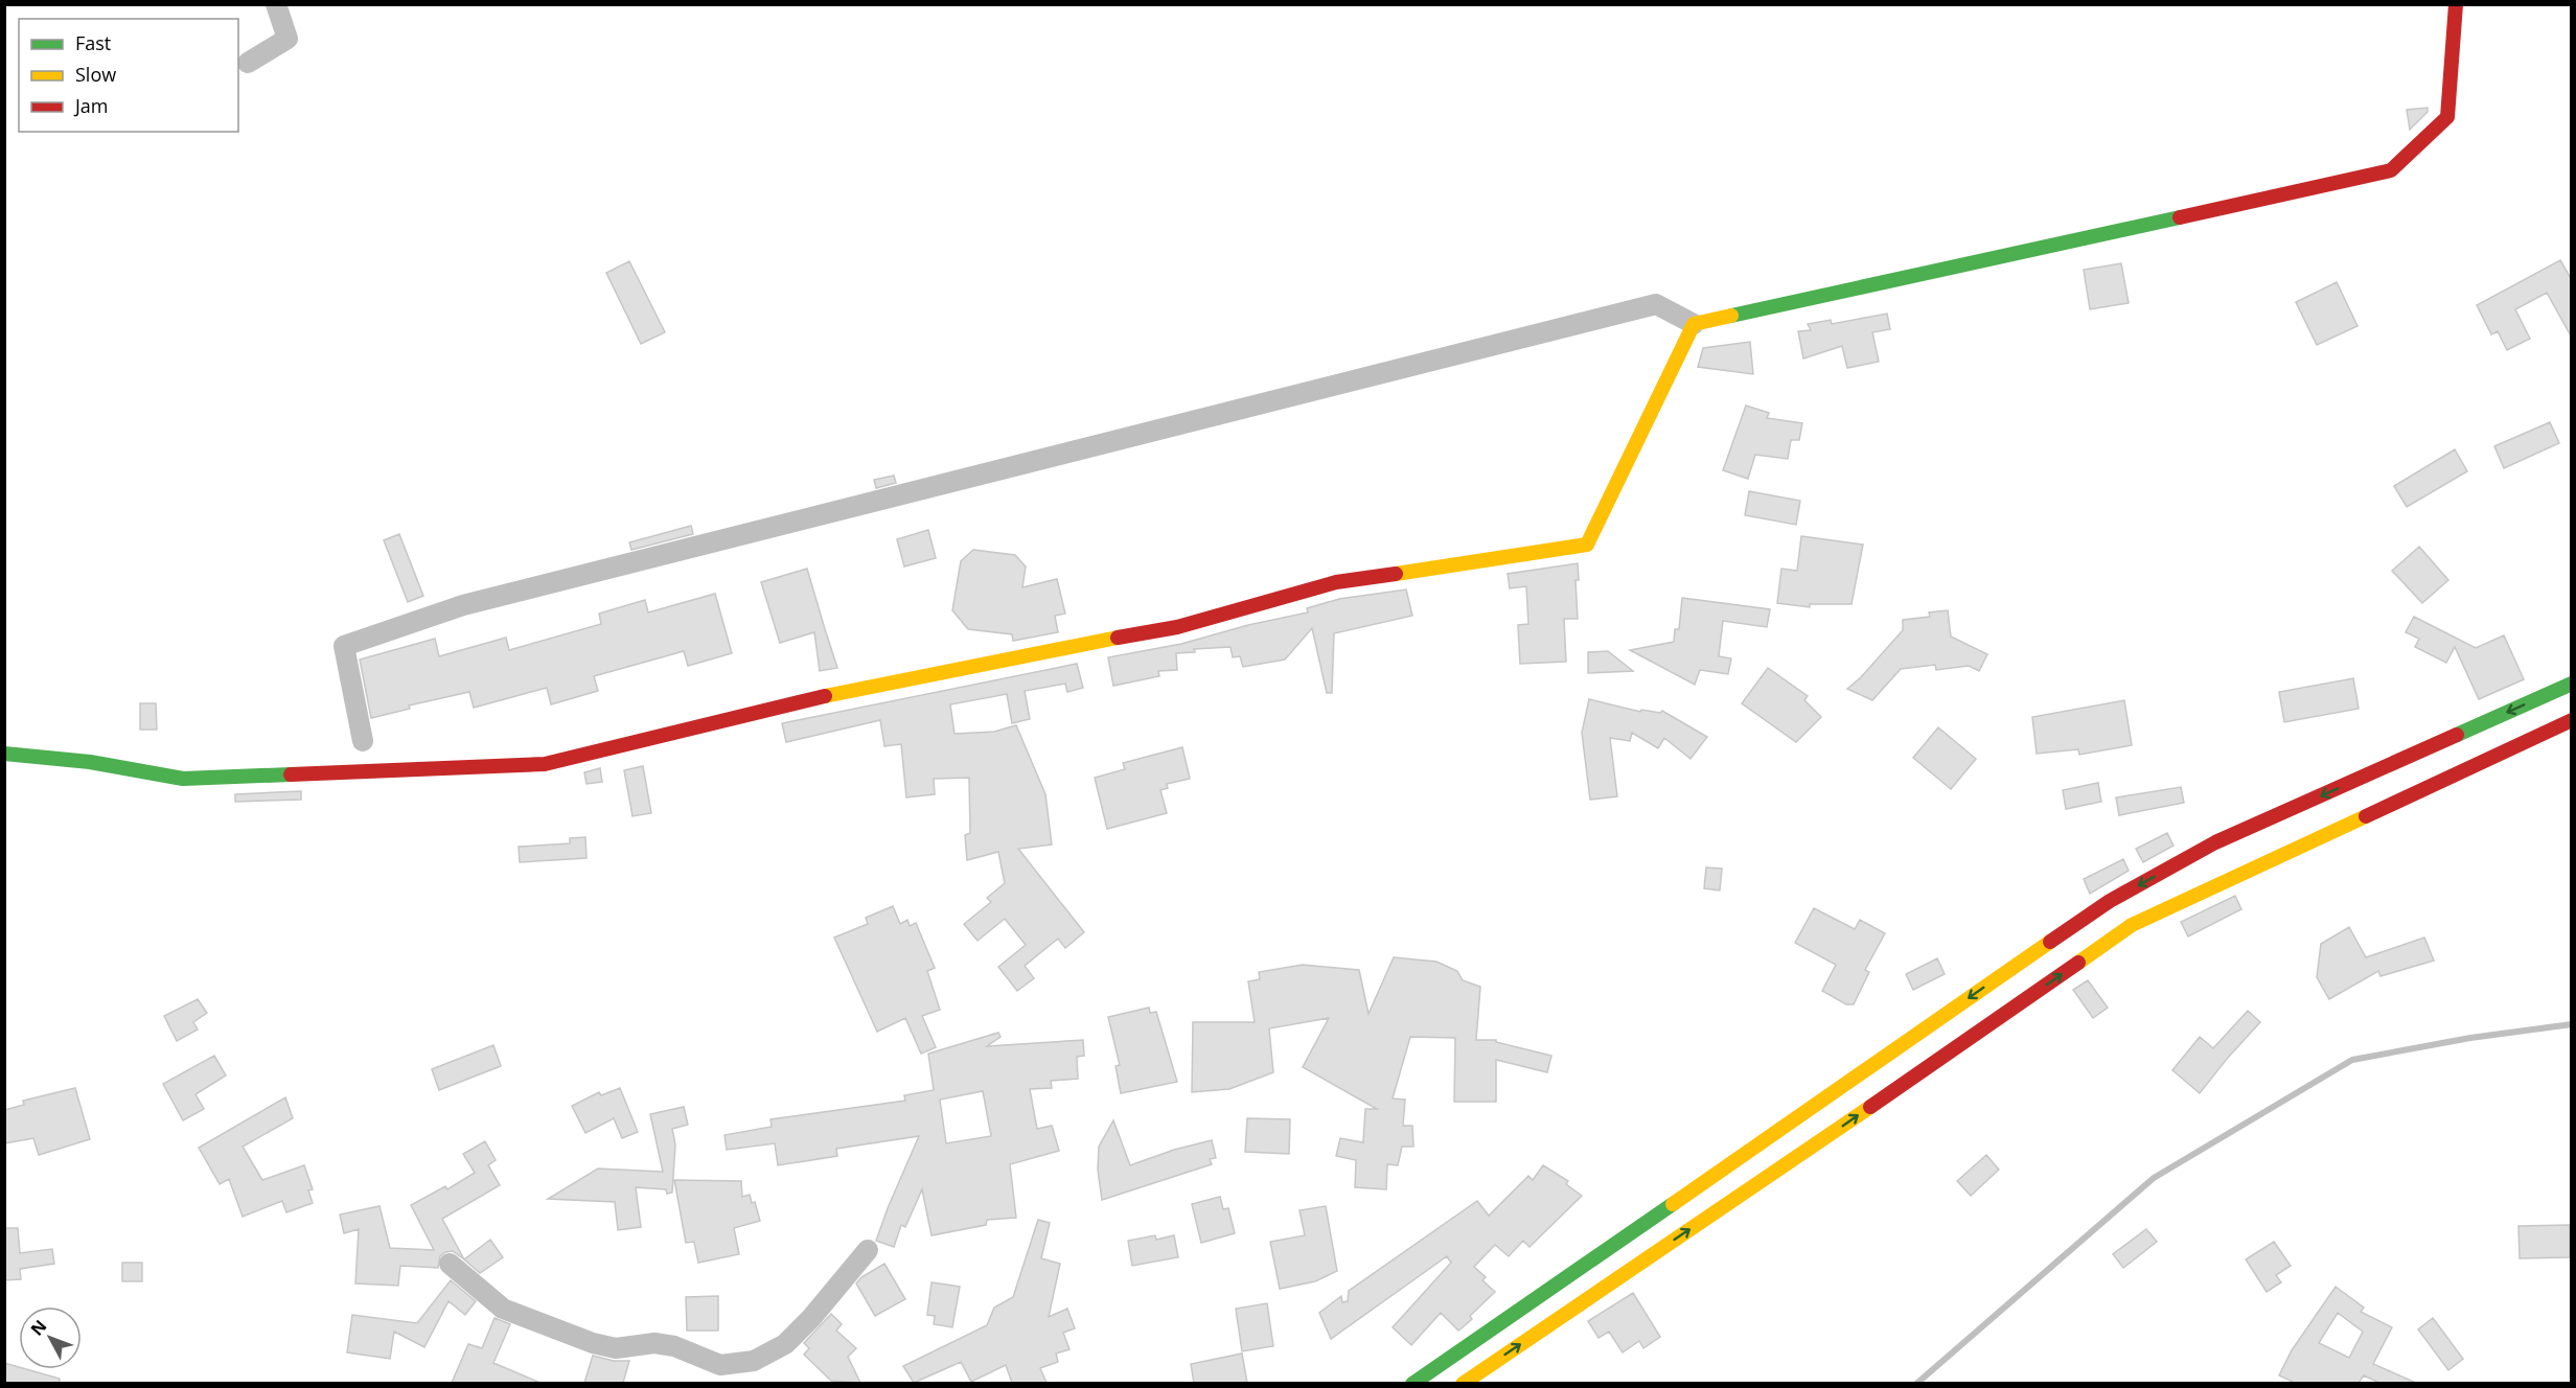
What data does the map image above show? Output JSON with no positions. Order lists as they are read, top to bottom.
{
  "legend": ["Fast", "Slow", "Jam"],
  "north": "top left"
}
